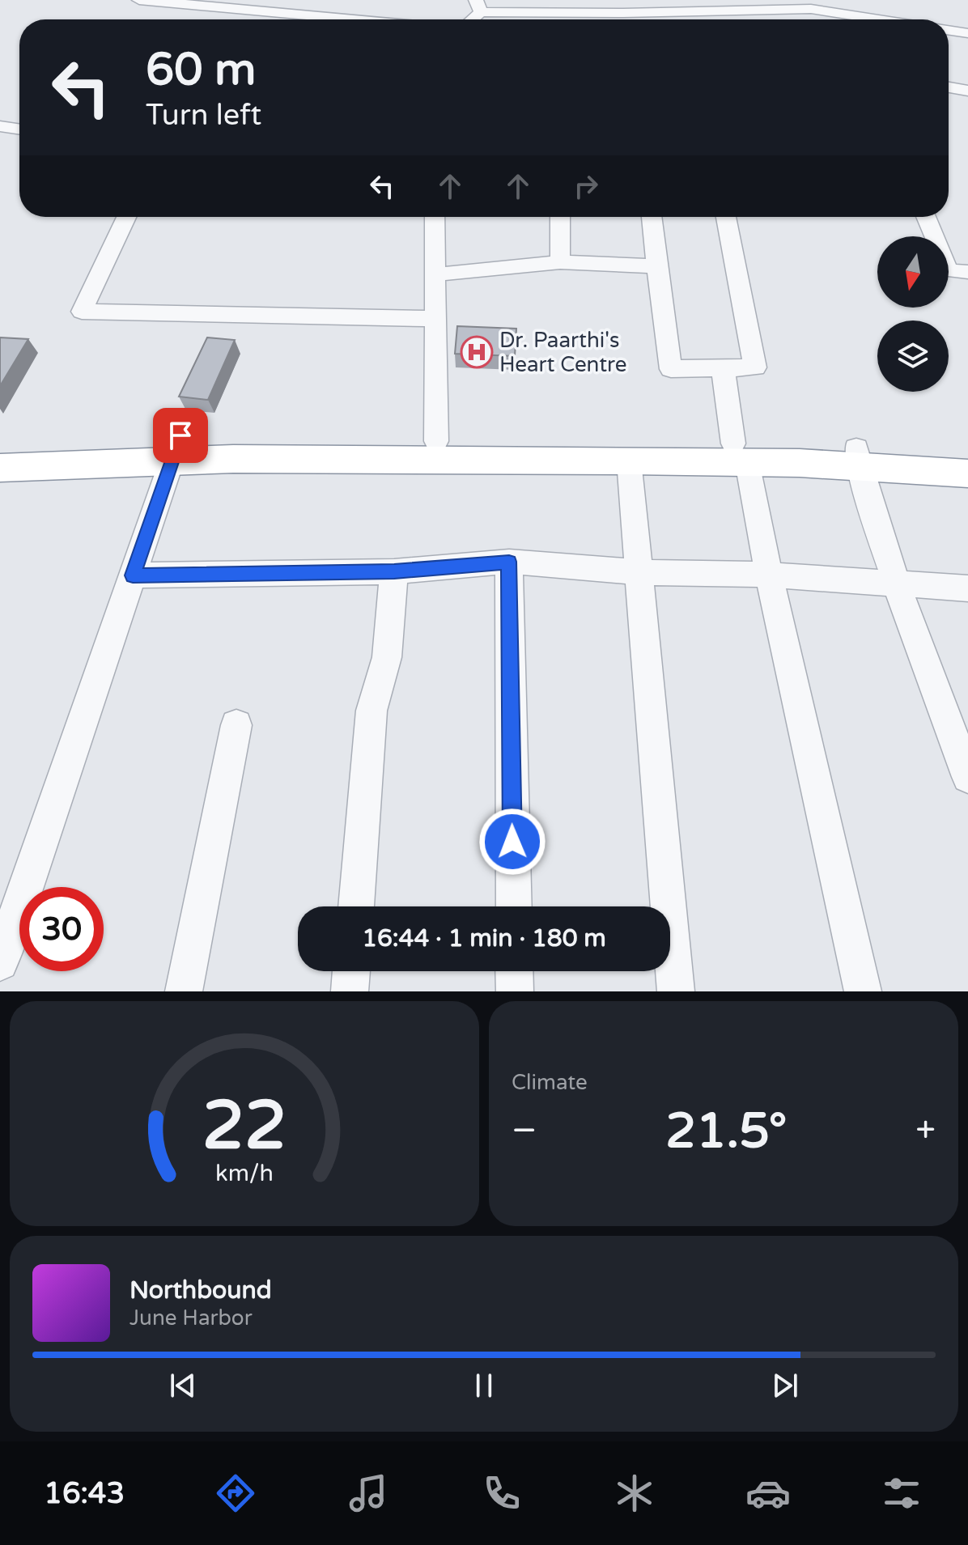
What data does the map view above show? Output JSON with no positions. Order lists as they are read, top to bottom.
{
  "places": {
    "hospital": ["Dr. Paarthi's Heart Centre"]
  },
  "north": "bottom",
  "page": {
    "turn": ["60 m", "Turn left"],
    "limit": "30",
    "trip": "16:44 · 1 min · 180 m",
    "tile": "Climate",
    "heat": ["−", "21.5°", "+"],
    "song": ["Northbound", "June Harbor"],
    "tabs": "16:43",
    "gauge": ["22", "km/h"]
  }
}
